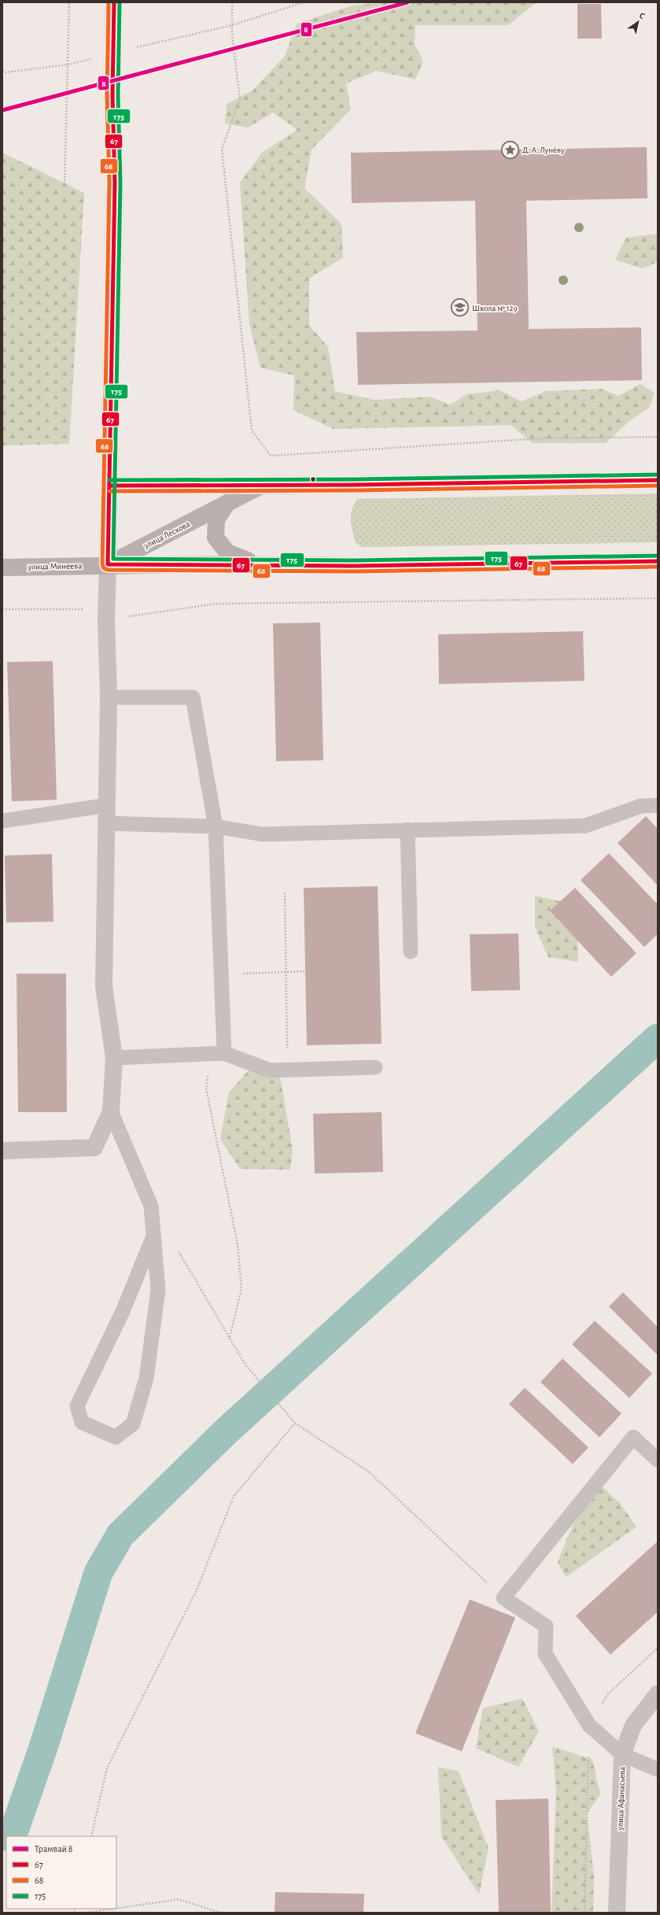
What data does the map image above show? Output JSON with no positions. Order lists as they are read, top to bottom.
{
  "streets": {
    "main road": ["улица Лескова", "улица Минеева"],
    "street": ["улица Афанасьева"]
  },
  "crossings": [
    ["улица Лескова", "улица Минеева"]
  ],
  "places": {
    "place": ["Д. А. Лунёву"],
    "school or university": ["Школа № 129"]
  },
  "lines": [
    "tram line 8",
    "transit line 67",
    "transit line 68",
    "transit line т75"
  ],
  "legend": [
    "Трамвай 8",
    "67",
    "68",
    "т75"
  ],
  "north": "top right"
}
